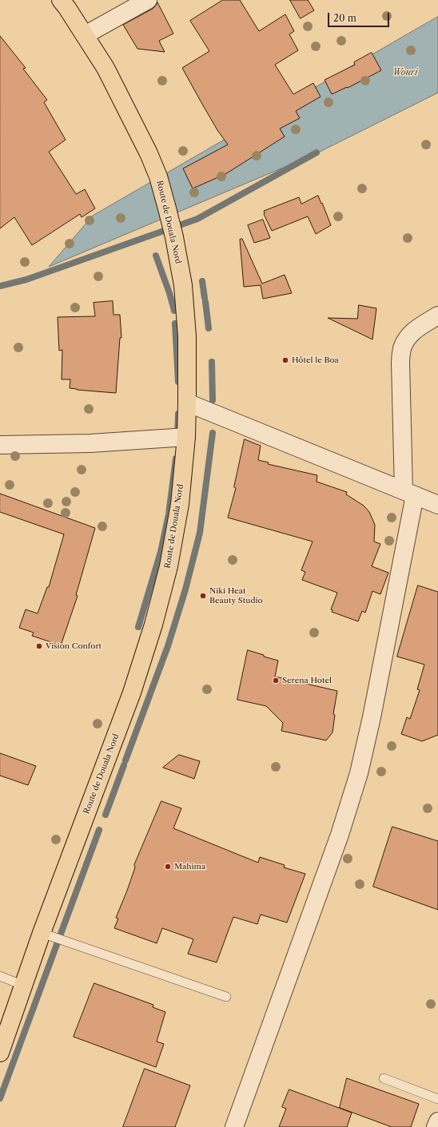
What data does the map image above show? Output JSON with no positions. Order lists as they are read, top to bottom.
{
  "streets": {
    "main road": ["Route de Douala Nord"]
  },
  "water": ["Wouri"],
  "places": [
    "Hôtel le Boa",
    "Niki Heat Beauty Studio",
    "Vision Confort",
    "Serena Hotel",
    "Mahima"
  ],
  "scale_bar": "20 m"
}
